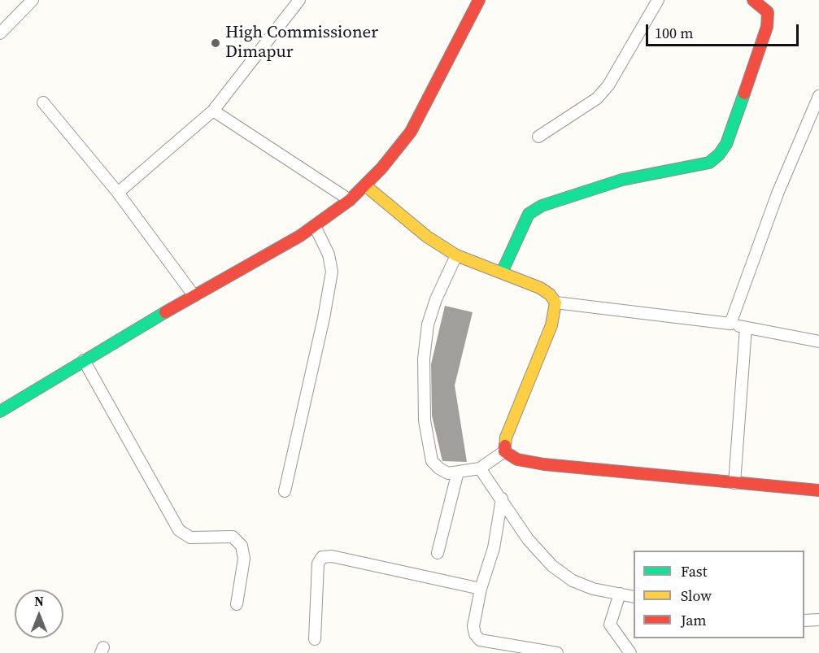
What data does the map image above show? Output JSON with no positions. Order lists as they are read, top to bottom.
{
  "places": ["High Commissioner Dimapur"],
  "legend": ["Fast", "Slow", "Jam"],
  "scale_bar": "100 m",
  "north": "top"
}
